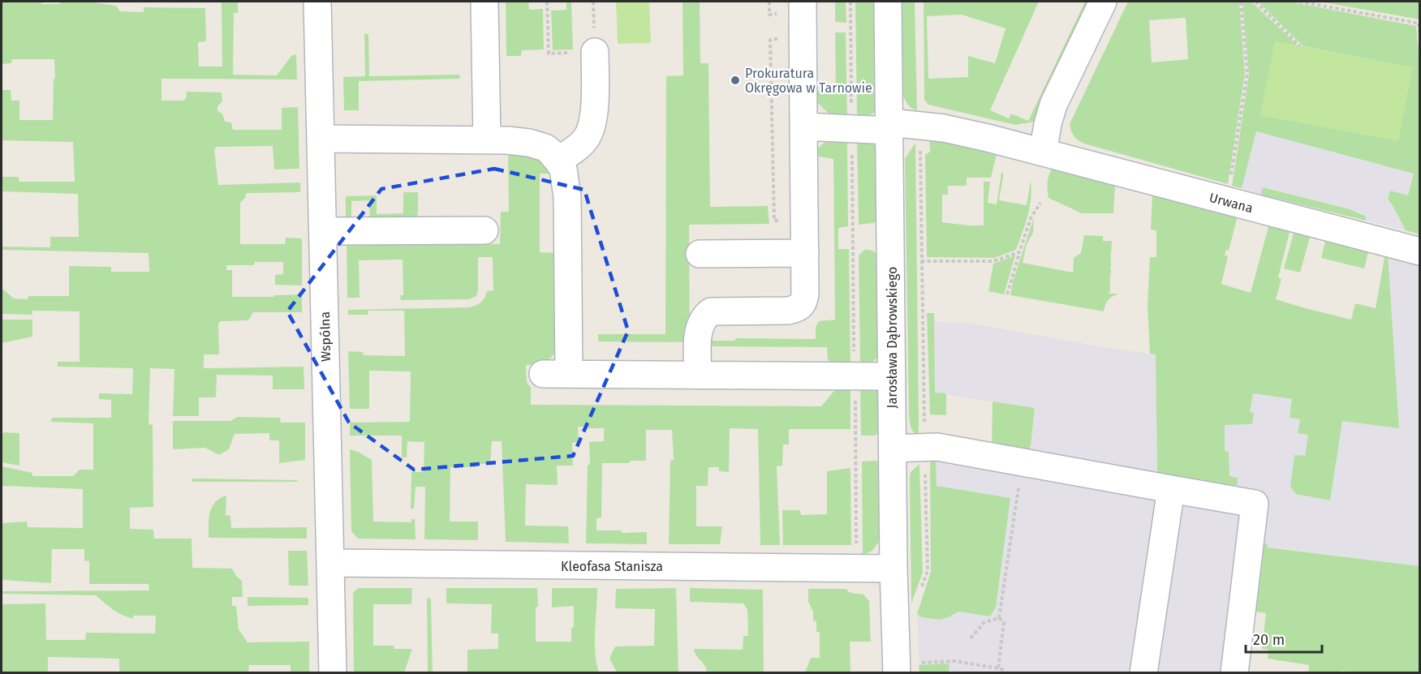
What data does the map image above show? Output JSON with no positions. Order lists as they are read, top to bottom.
{
  "streets": {
    "street": [
      "Urwana",
      "Wspólna",
      "Jarosława Dąbrowskiego",
      "Kleofasa Stanisza"
    ]
  },
  "crossings": [
    ["Urwana", "Jarosława Dąbrowskiego"],
    ["Wspólna", "Kleofasa Stanisza"],
    ["Jarosława Dąbrowskiego", "Kleofasa Stanisza"]
  ],
  "places": ["Prokuratura Okręgowa w Tarnowie"],
  "scale_bar": "20 m"
}
